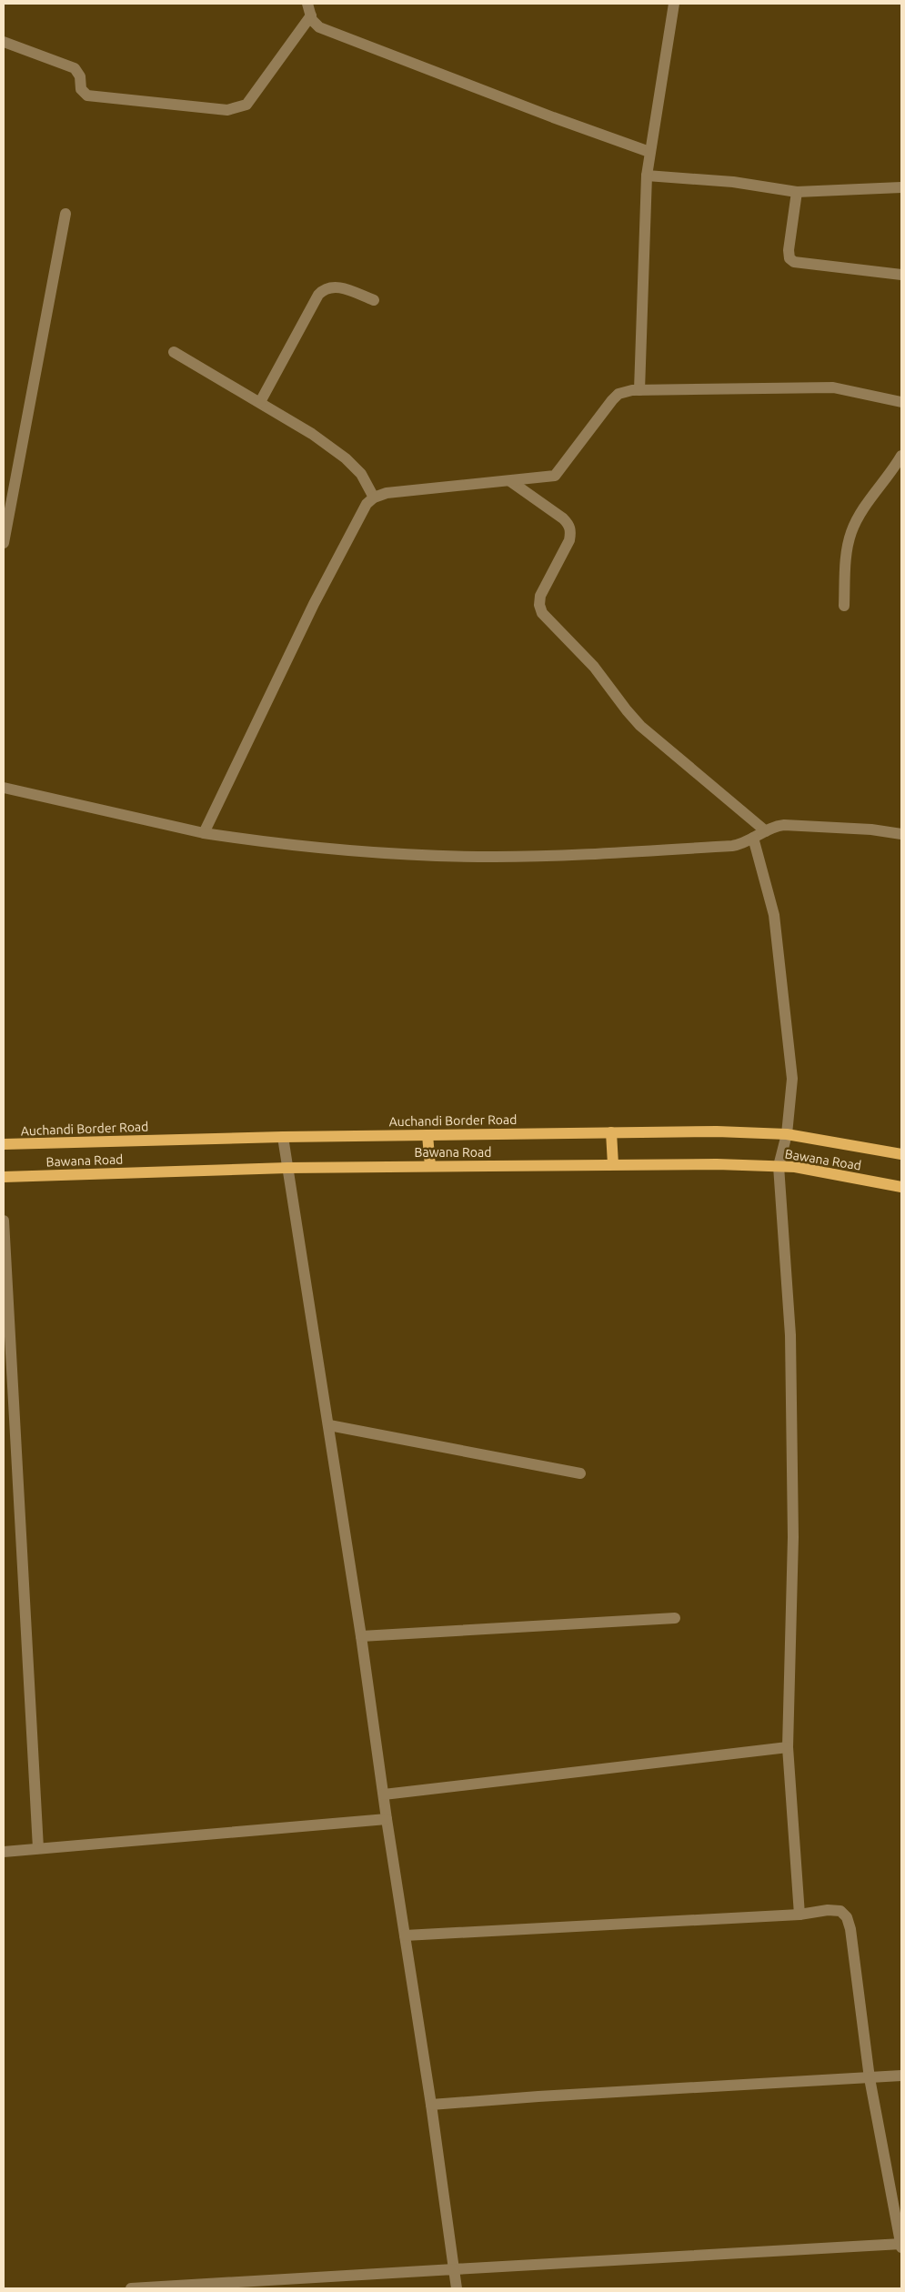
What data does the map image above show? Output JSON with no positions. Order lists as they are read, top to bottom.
{
  "streets": {
    "main road": ["Auchandi Border Road", "Bawana Road"]
  }
}
